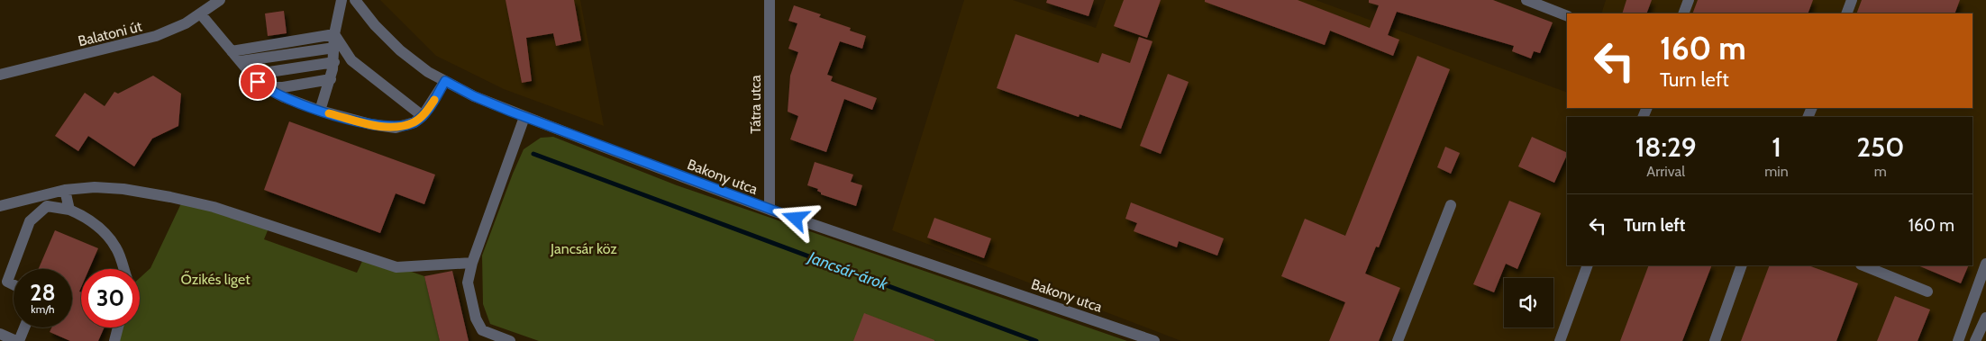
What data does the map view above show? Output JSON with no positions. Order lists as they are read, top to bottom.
{
  "streets": {
    "street": ["Balatoni út", "Tátra utca", "Bakony utca"]
  },
  "crossings": [
    ["Tátra utca", "Bakony utca"]
  ],
  "water": ["Jancsár-árok"],
  "parks": ["Jancsár köz", "Őzikés liget"],
  "page": {
    "turn": ["160 m", "Turn left"],
    "eta": [
      "18:29",
      "Arrival",
      "1",
      "min",
      "250",
      "m"
    ],
    "list": [
      {
        "name": "Turn left",
        "value": "160 m"
      }
    ],
    "speed": "28 km/h",
    "limit": "30"
  }
}
